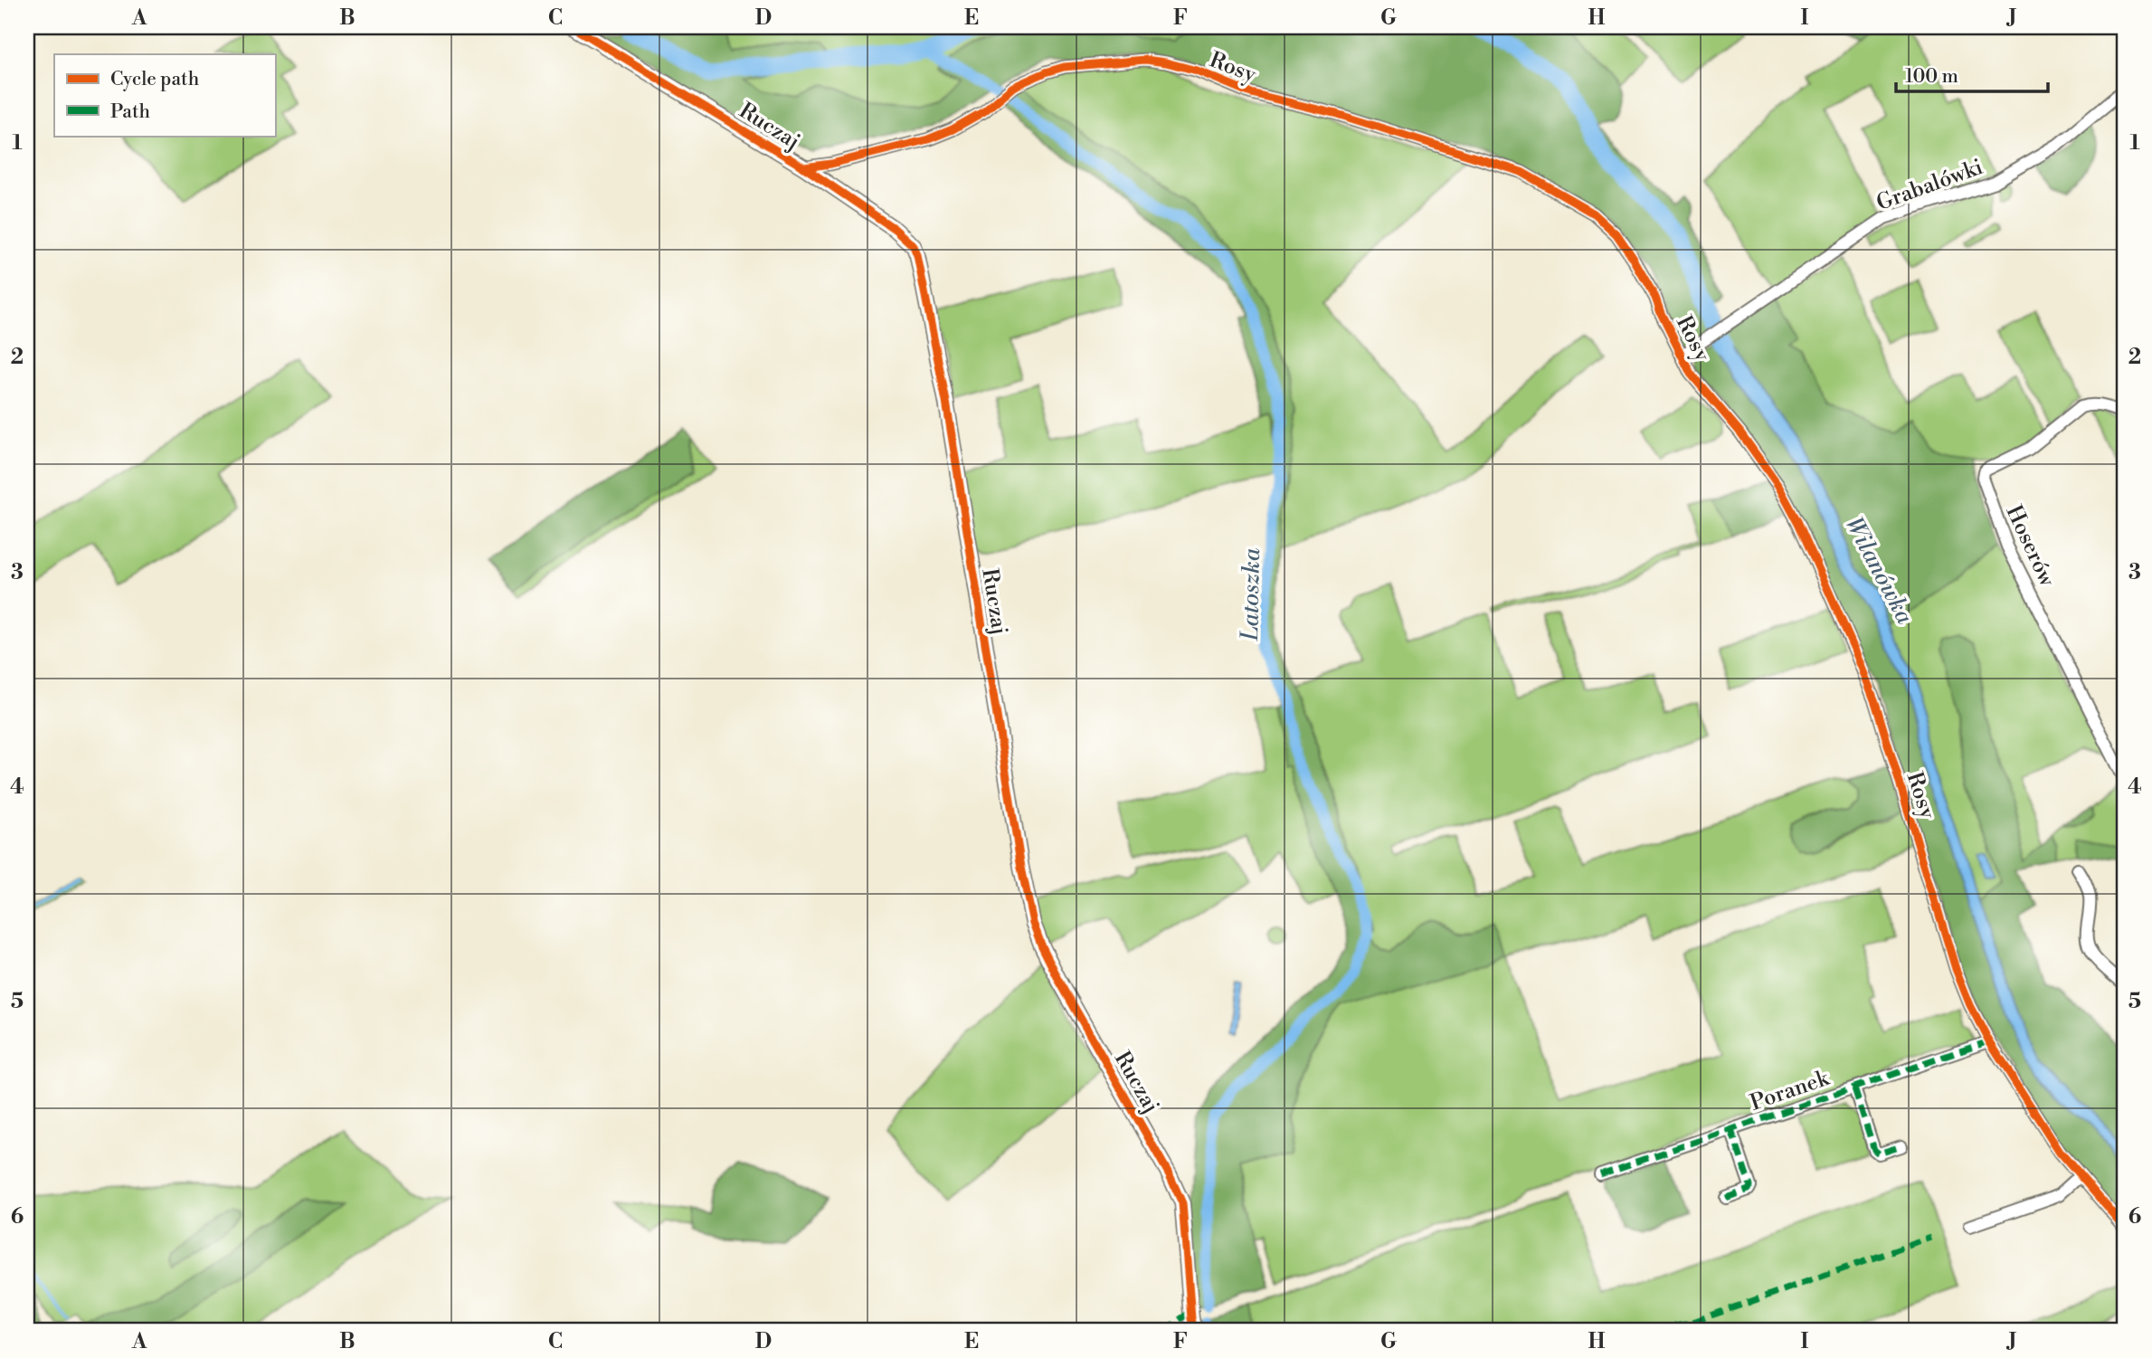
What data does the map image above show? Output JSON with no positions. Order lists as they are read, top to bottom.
{
  "streets": {
    "street": [
      "Rosy",
      "Ruczaj",
      "Grabalówki",
      "Hoserów",
      "Poranek"
    ]
  },
  "crossings": [
    ["Rosy", "Ruczaj"],
    ["Rosy", "Grabalówki"],
    ["Rosy", "Poranek"]
  ],
  "water": ["Wilanówka", "Latoszka"],
  "legend": ["Cycle path", "Path"],
  "scale_bar": "100 m",
  "grid": {
    "columns": [
      "A",
      "B",
      "C",
      "D",
      "E",
      "F",
      "G",
      "H",
      "I",
      "J"
    ],
    "rows": [
      "1",
      "2",
      "3",
      "4",
      "5",
      "6"
    ]
  }
}
